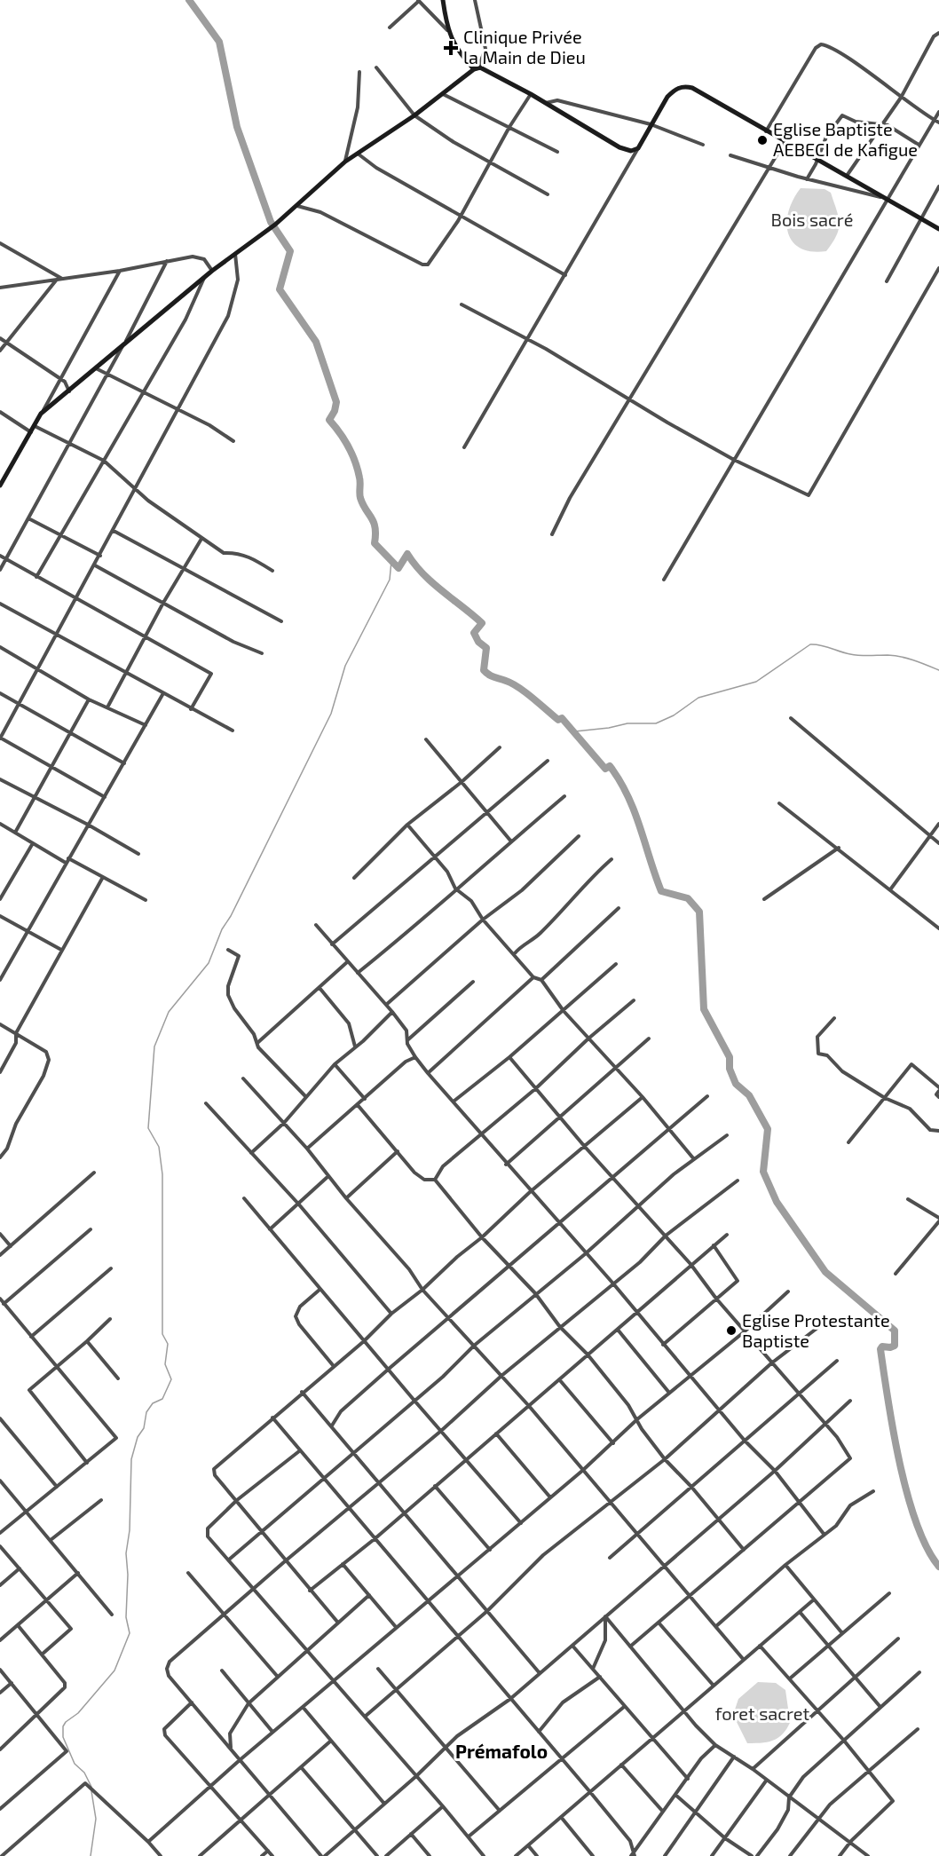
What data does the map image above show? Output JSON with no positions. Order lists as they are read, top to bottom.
{
  "districts": ["Prémafolo"],
  "parks": ["Bois sacré", "foret sacret"],
  "places": {
    "health": ["Clinique Privée la Main de Dieu"],
    "other": ["Eglise Baptiste AEBECI de Kafigue", "Eglise Protestante Baptiste"]
  }
}
